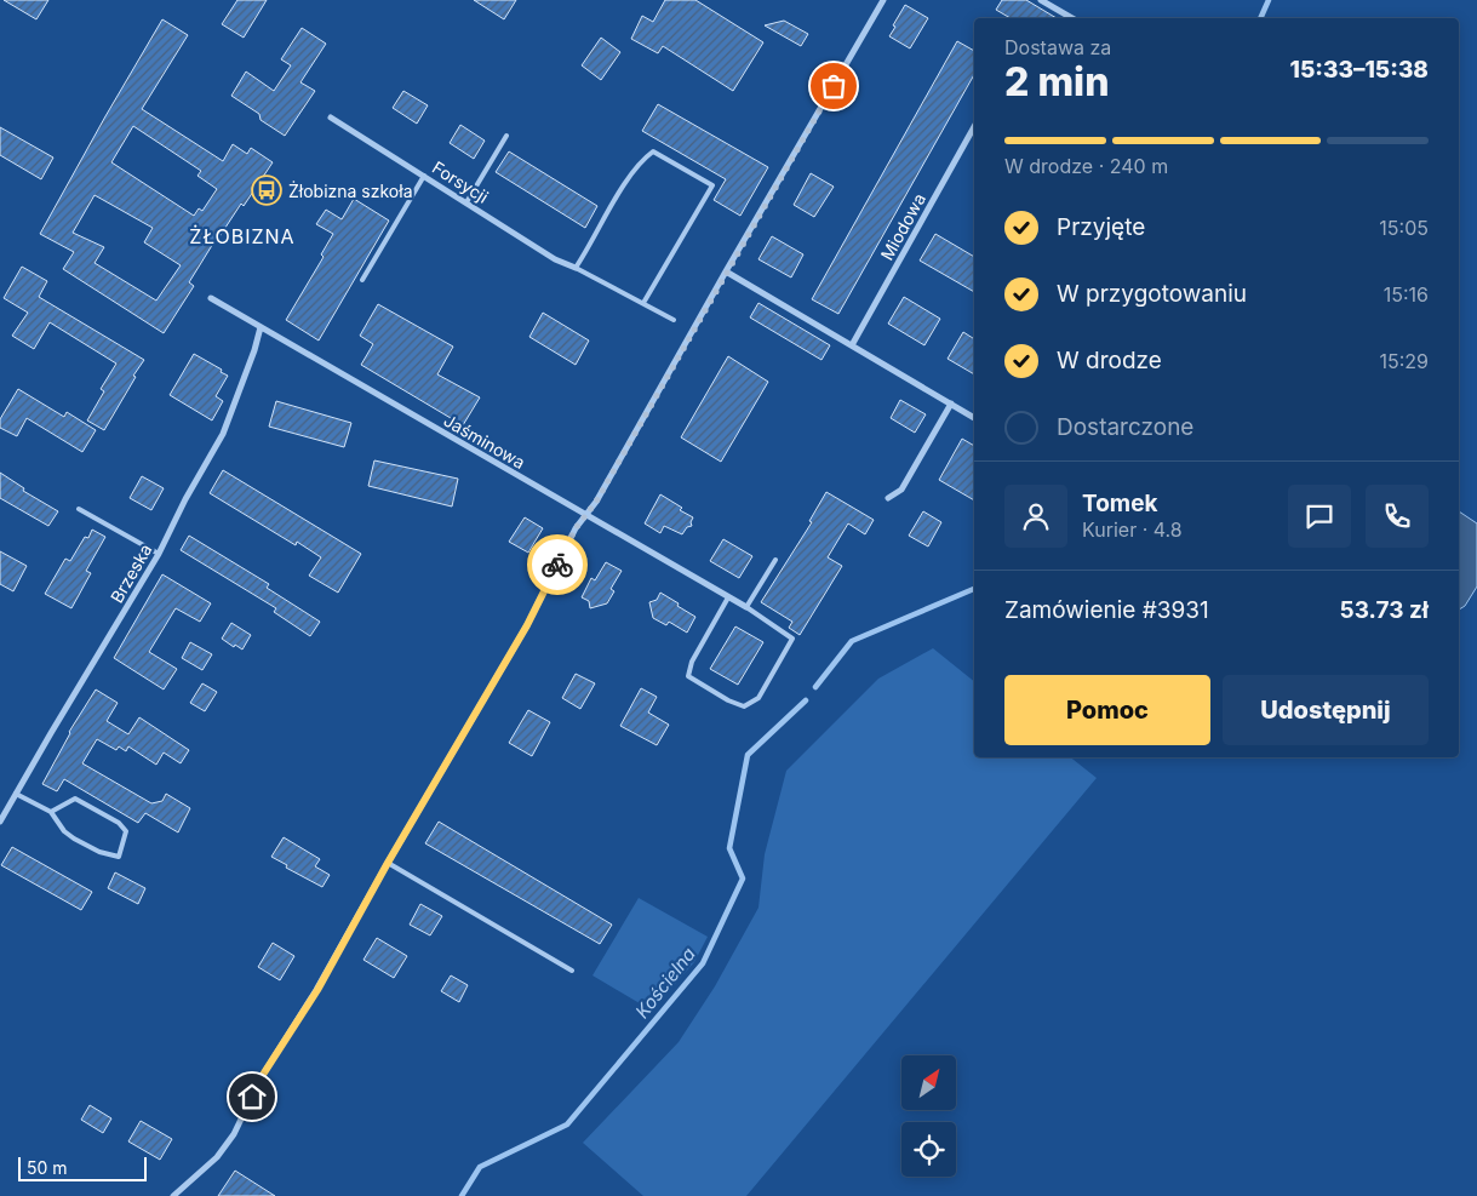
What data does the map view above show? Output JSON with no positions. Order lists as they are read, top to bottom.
{
  "streets": {
    "street": [
      "Forsycji",
      "Miodowa",
      "Jaśminowa",
      "Brzeska"
    ]
  },
  "crossings": [
    ["Jaśminowa", "Brzeska"]
  ],
  "districts": ["ŻŁOBIZNA"],
  "water": ["Kościelna"],
  "places": {
    "bus stop": ["Żłobizna szkoła"]
  },
  "scale_bar": "50 m",
  "north": "top right",
  "page": {
    "heading": ["2 min", "Dostawa za", "15:33–15:38"],
    "panel": [
      "Tomek",
      "Kurier · 4.8",
      "Zamówienie #3931",
      "53.73 zł"
    ],
    "bar": "W drodze · 240 m",
    "list": [
      ["Przyjęte", "15:05"],
      ["W przygotowaniu", "15:16"],
      ["W drodze", "15:29"],
      "Dostarczone"
    ],
    "buttons": ["Pomoc", "Udostępnij"],
    "scale": "50 m"
  }
}
